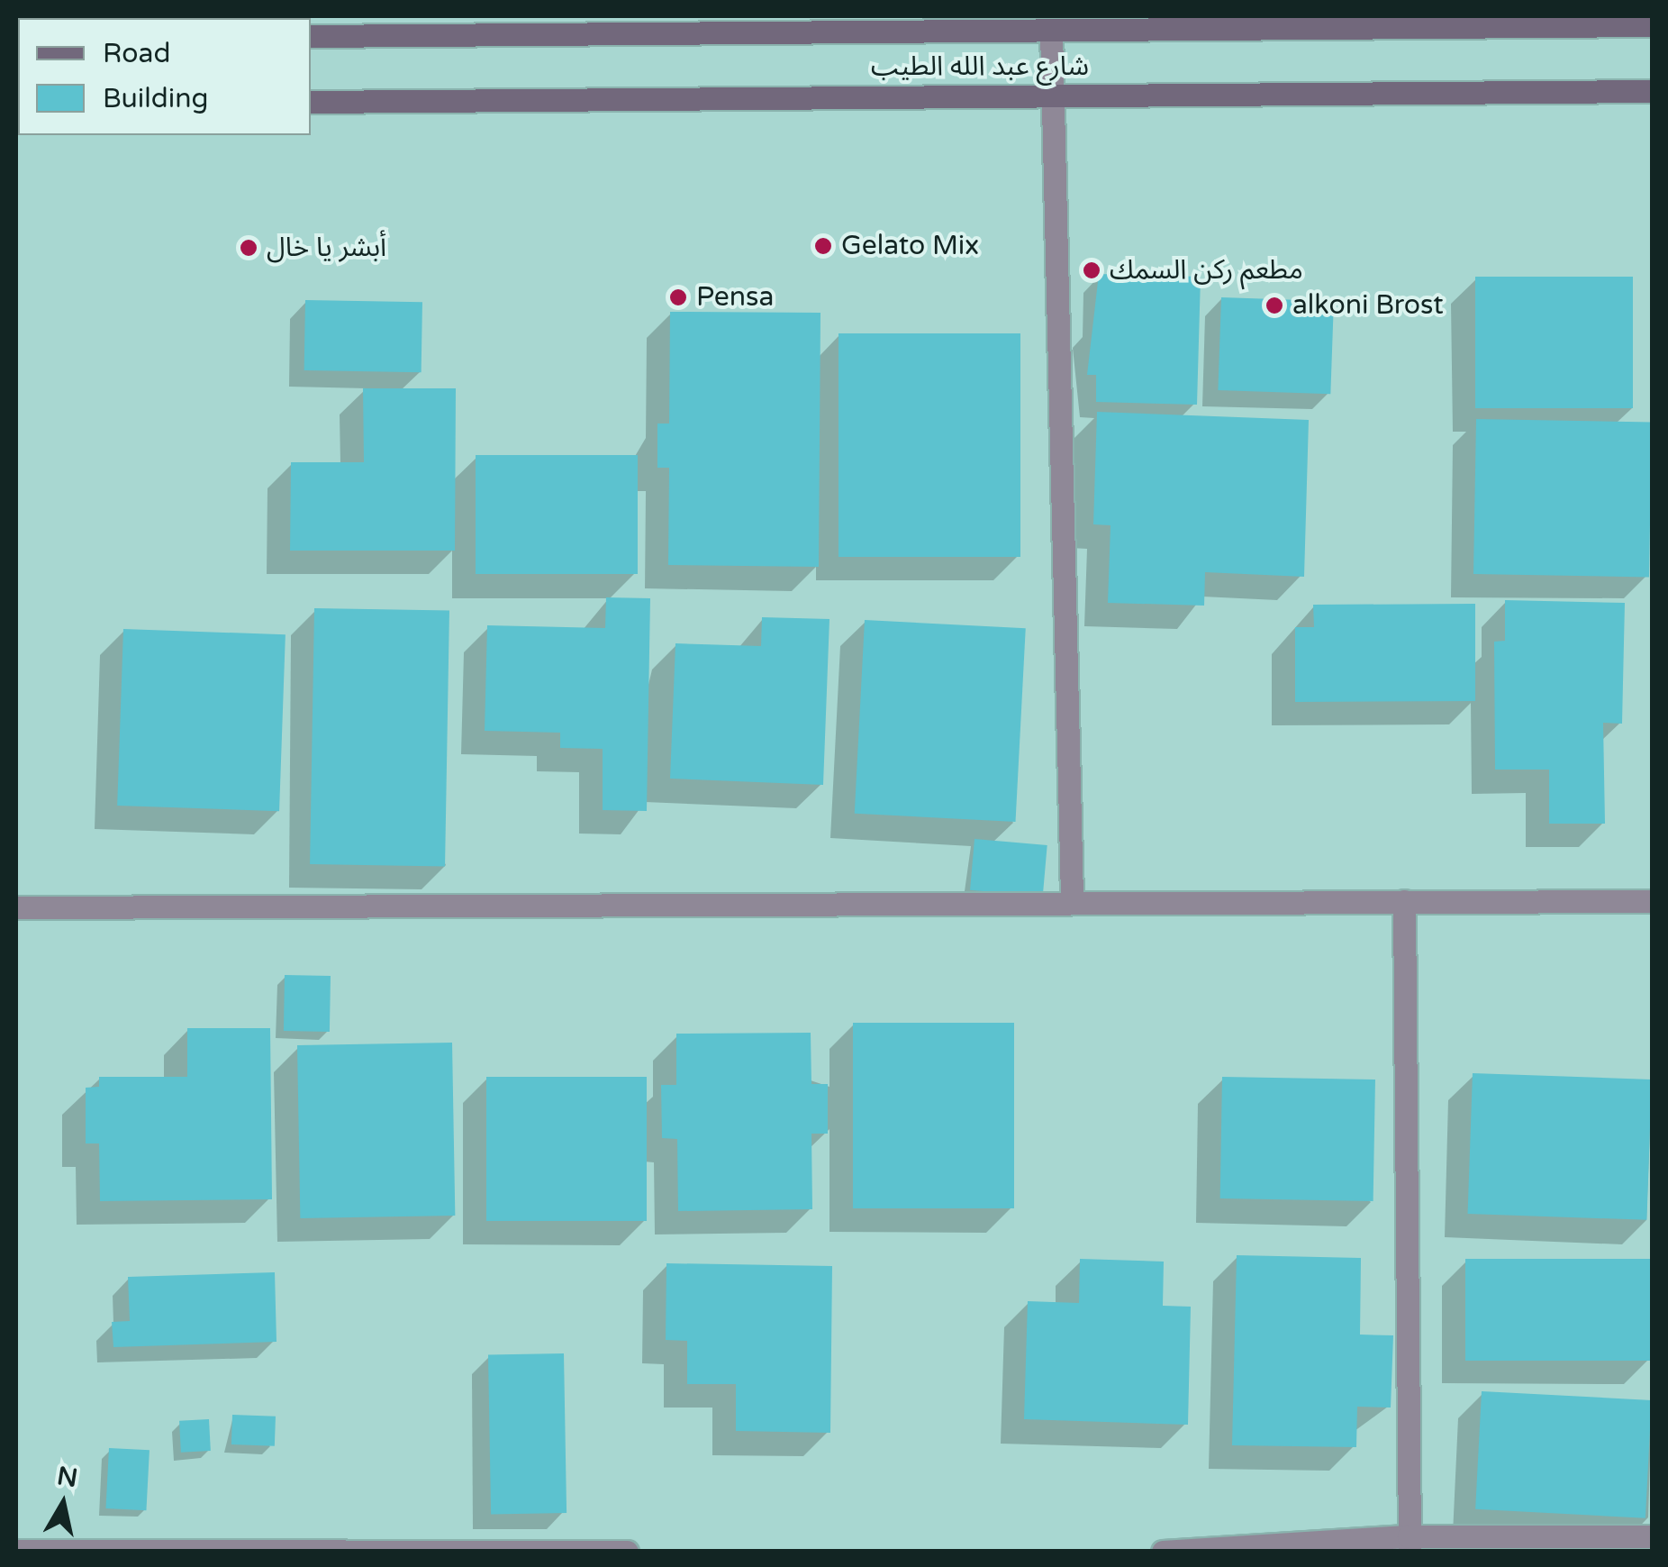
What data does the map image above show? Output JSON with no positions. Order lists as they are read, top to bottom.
{
  "streets": {
    "main road": ["شارع عبد الله الطيب"]
  },
  "places": [
    "Gelato Mix",
    "أبشر يا خال",
    "مطعم ركن السمك",
    "Pensa",
    "alkoni Brost"
  ],
  "legend": ["Road", "Building"],
  "north": "top"
}
